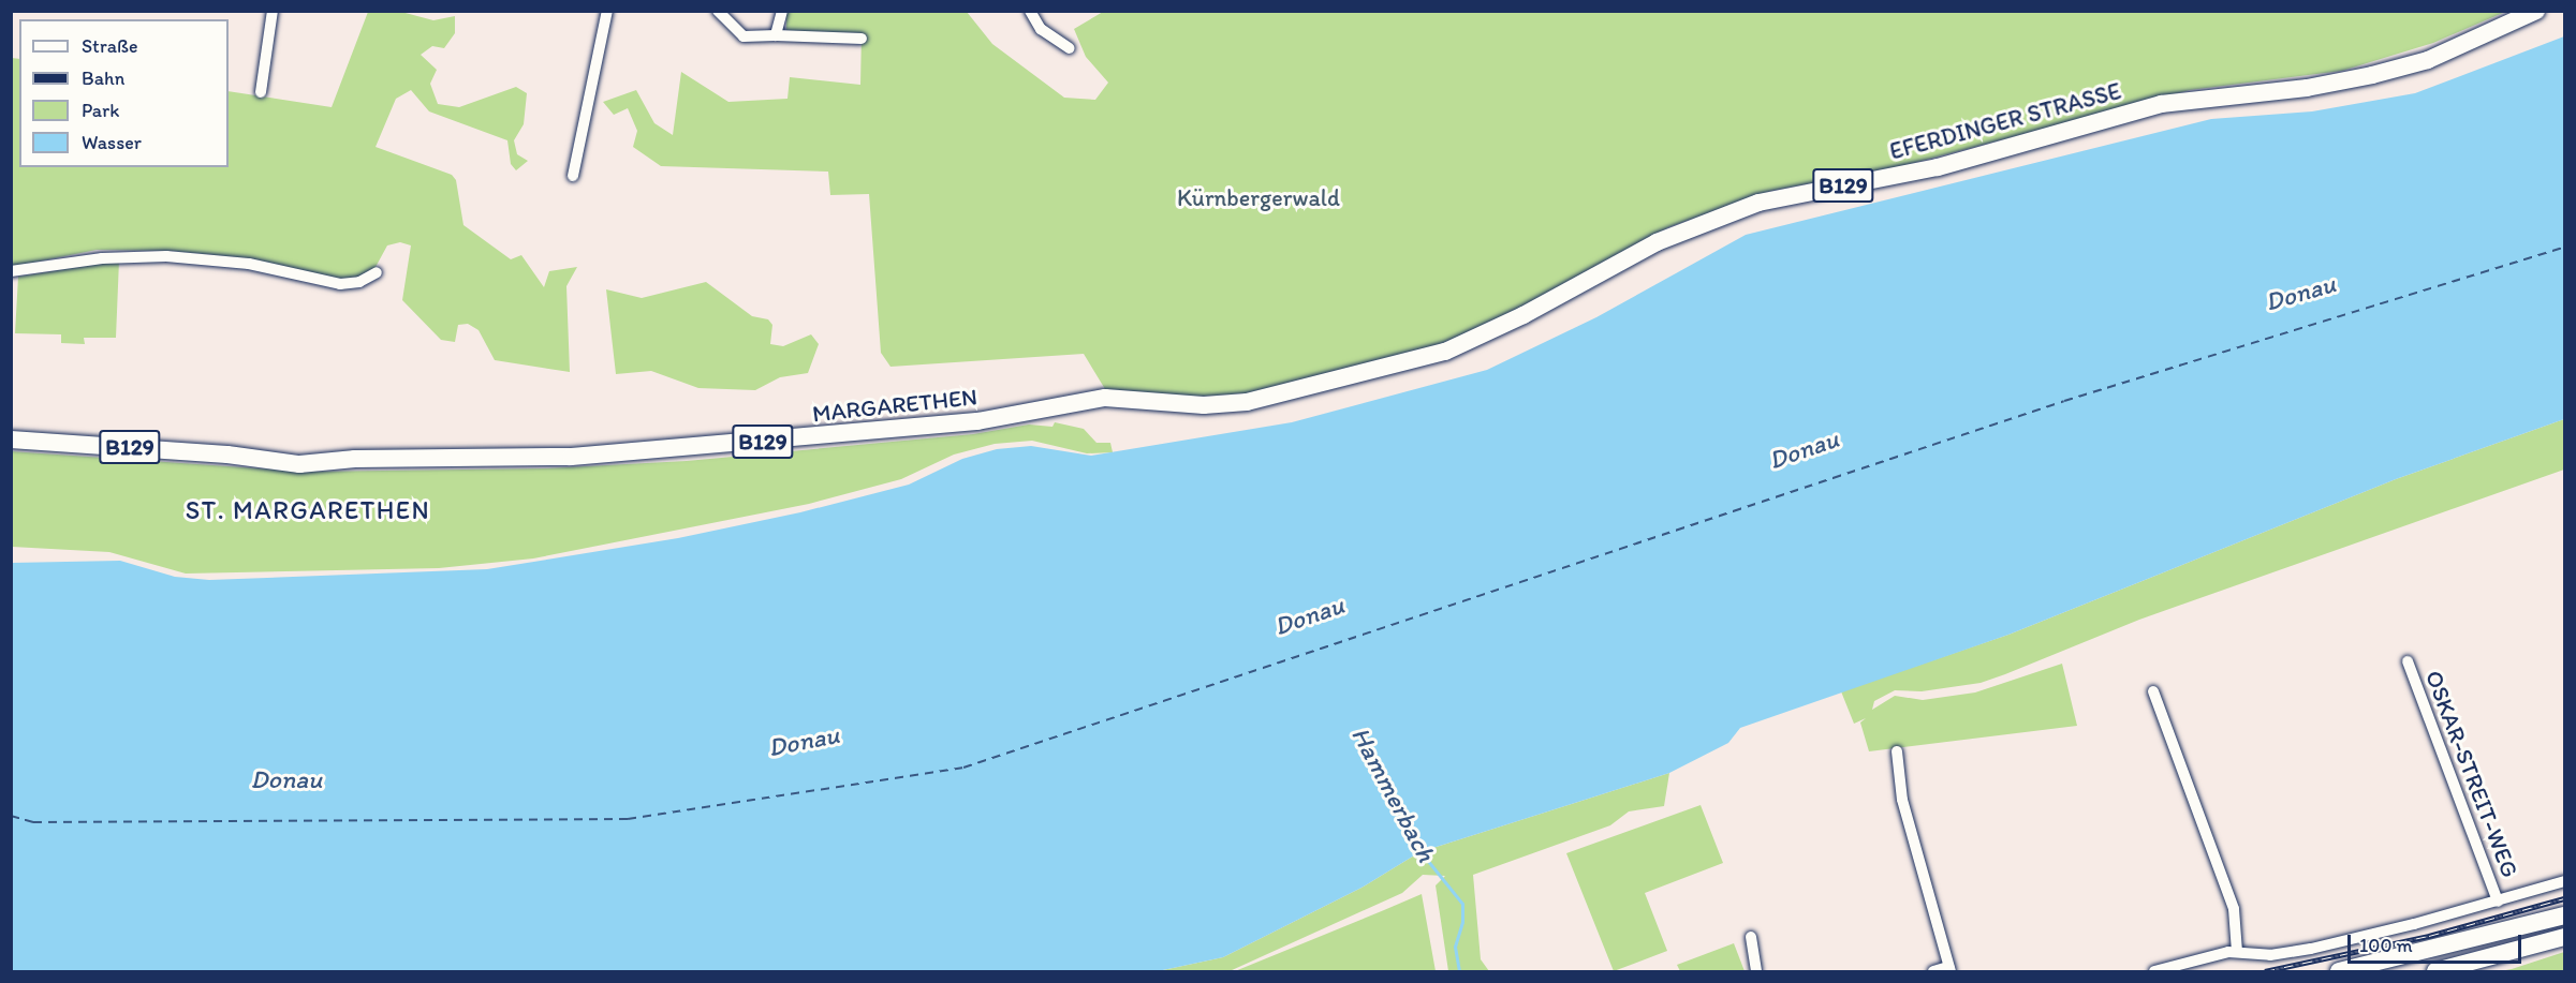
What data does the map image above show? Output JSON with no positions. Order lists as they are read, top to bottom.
{
  "streets": {
    "main road": ["EFERDINGER STRASSE", "B129", "MARGARETHEN"],
    "street": ["OSKAR-STREIT-WEG"]
  },
  "crossings": [
    ["EFERDINGER STRASSE", "MARGARETHEN"]
  ],
  "districts": ["ST. MARGARETHEN"],
  "water": ["Donau", "Hammerbach"],
  "parks": ["Kürnbergerwald"],
  "legend": [
    "Straße",
    "Bahn",
    "Park",
    "Wasser"
  ],
  "scale_bar": "100 m"
}
